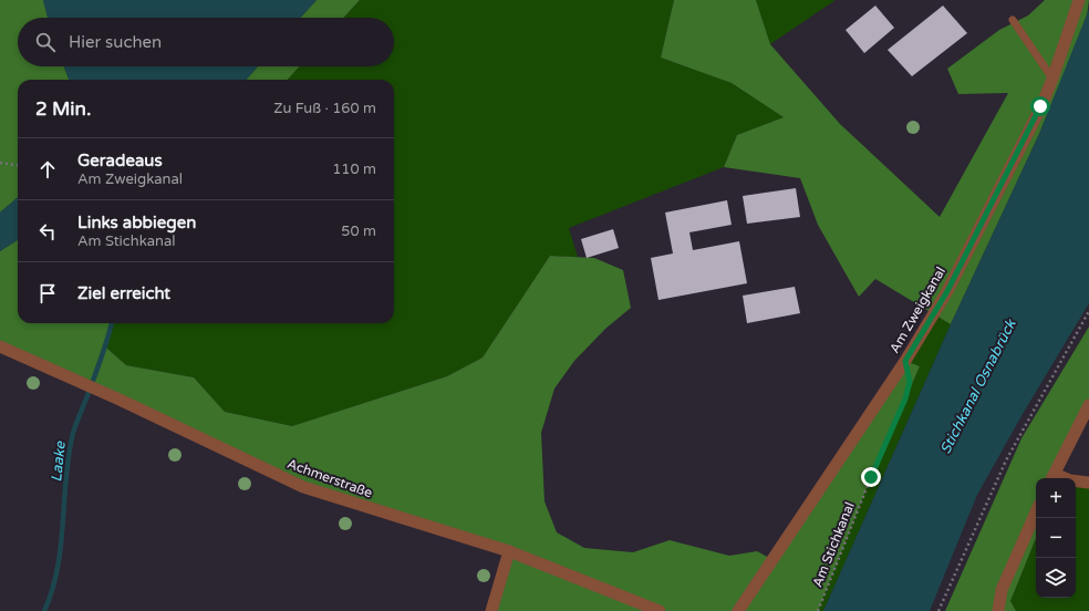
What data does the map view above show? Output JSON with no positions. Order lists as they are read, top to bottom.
{
  "streets": {
    "street": ["Am Zweigkanal", "Achmerstraße"],
    "path": ["Am Stichkanal"]
  },
  "crossings": [
    ["Am Zweigkanal", "Am Stichkanal"]
  ],
  "water": ["Stichkanal Osnabrück", "Laake"],
  "page": {
    "search": "Hier suchen",
    "heading": ["2 Min.", "Zu Fuß · 160 m"],
    "list": [
      ["Geradeaus", "Am Zweigkanal", "110 m"],
      ["Links abbiegen", "Am Stichkanal", "50 m"],
      "Ziel erreicht"
    ],
    "map_buttons": ["+", "−"]
  }
}
